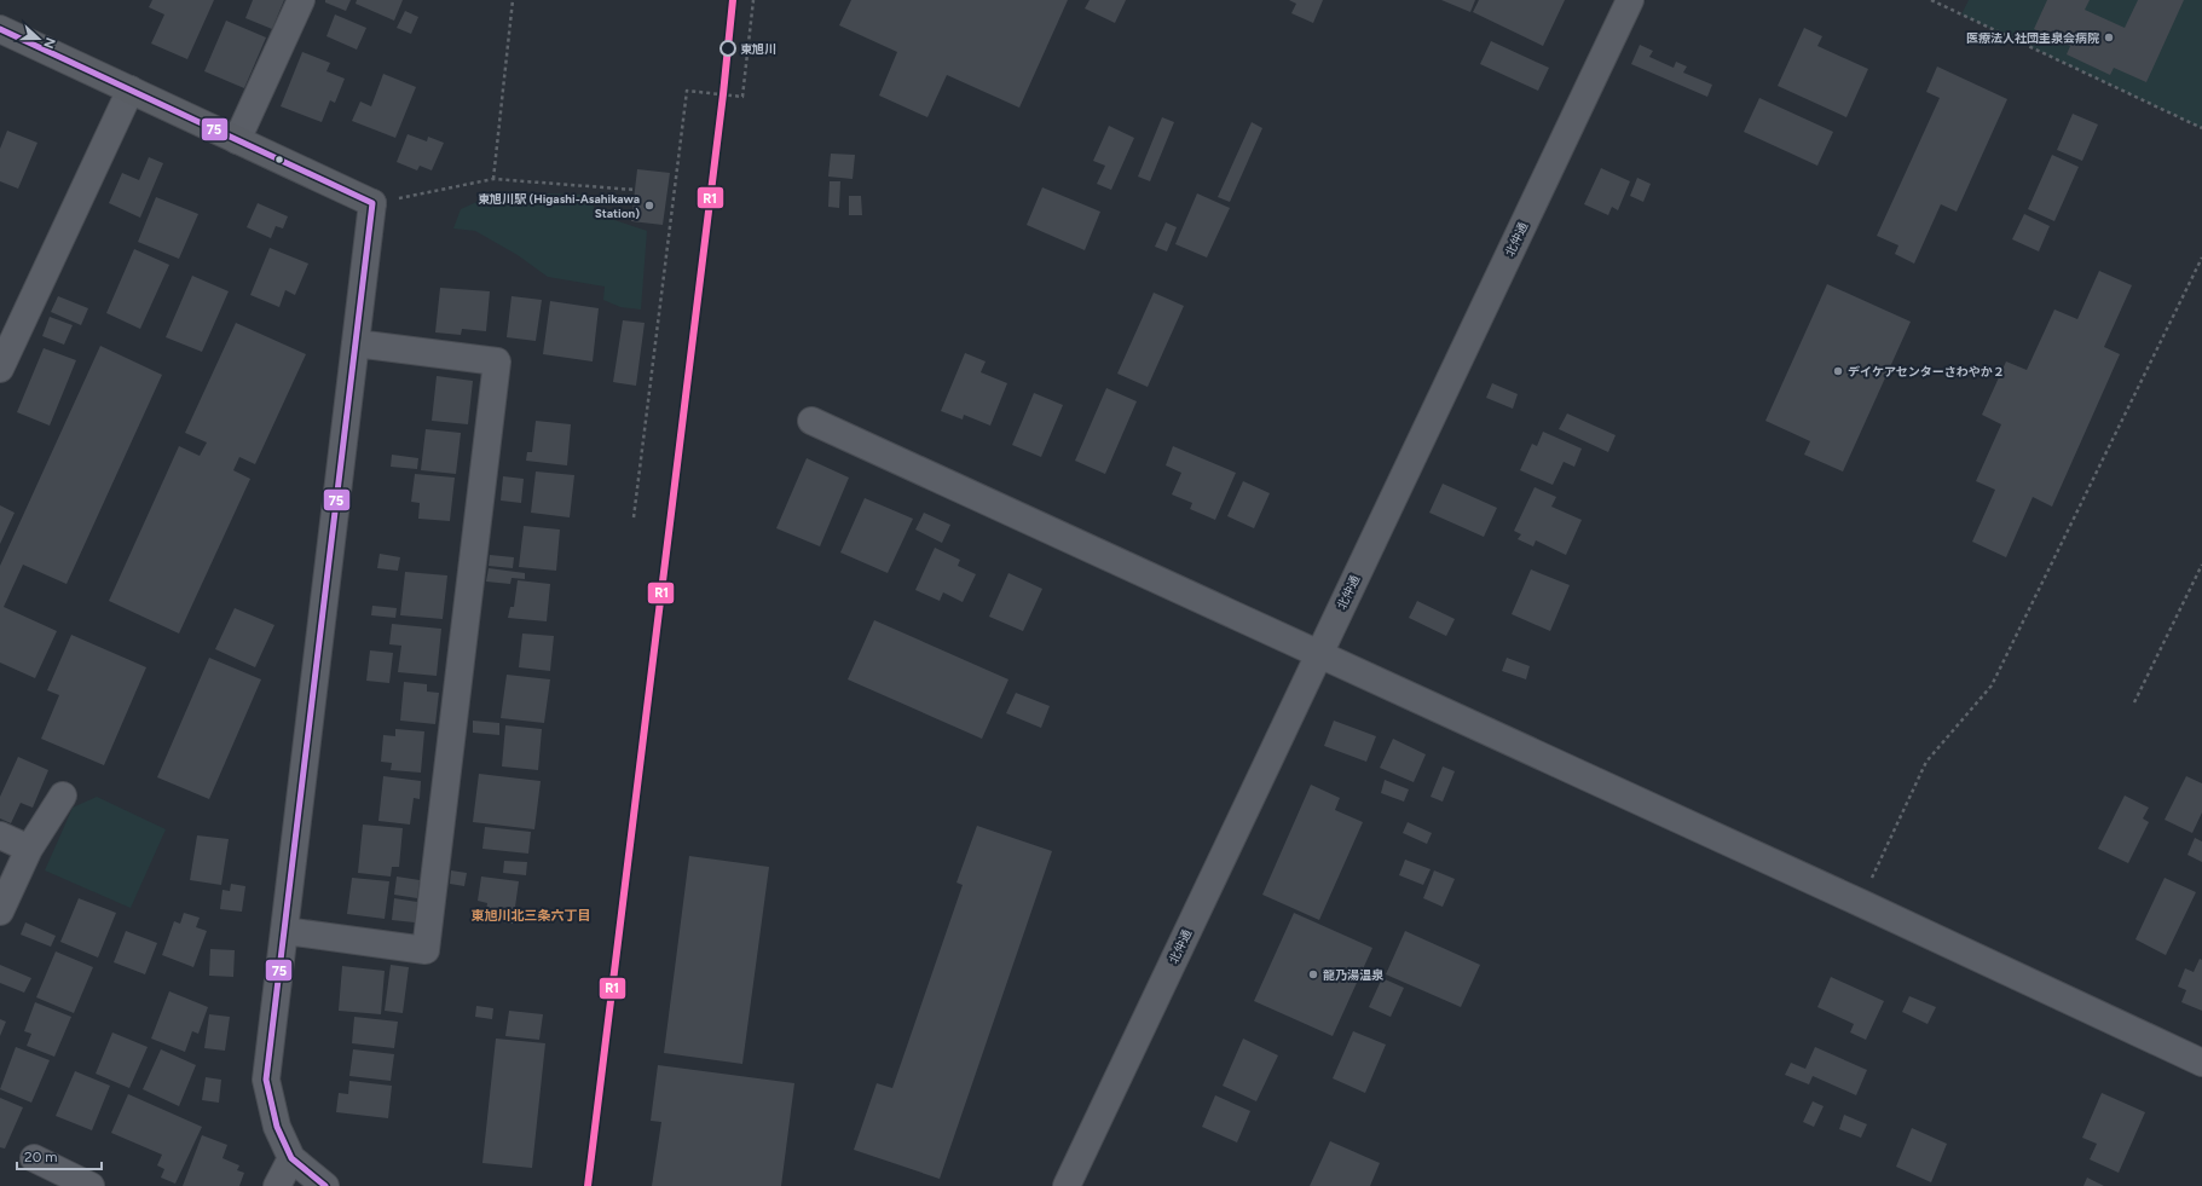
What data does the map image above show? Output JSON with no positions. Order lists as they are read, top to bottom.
{
  "streets": {
    "street": ["北仲通"]
  },
  "districts": ["東旭川北三条六丁目"],
  "places": [
    "医療法人社団圭泉会病院",
    "東旭川",
    "東旭川駅 (Higashi-Asahikawa Station)",
    "デイケアセンターさわやか２",
    "龍乃湯温泉"
  ],
  "lines": ["transit line R1", "transit line 75"],
  "scale_bar": "20 m",
  "north": "right"
}
